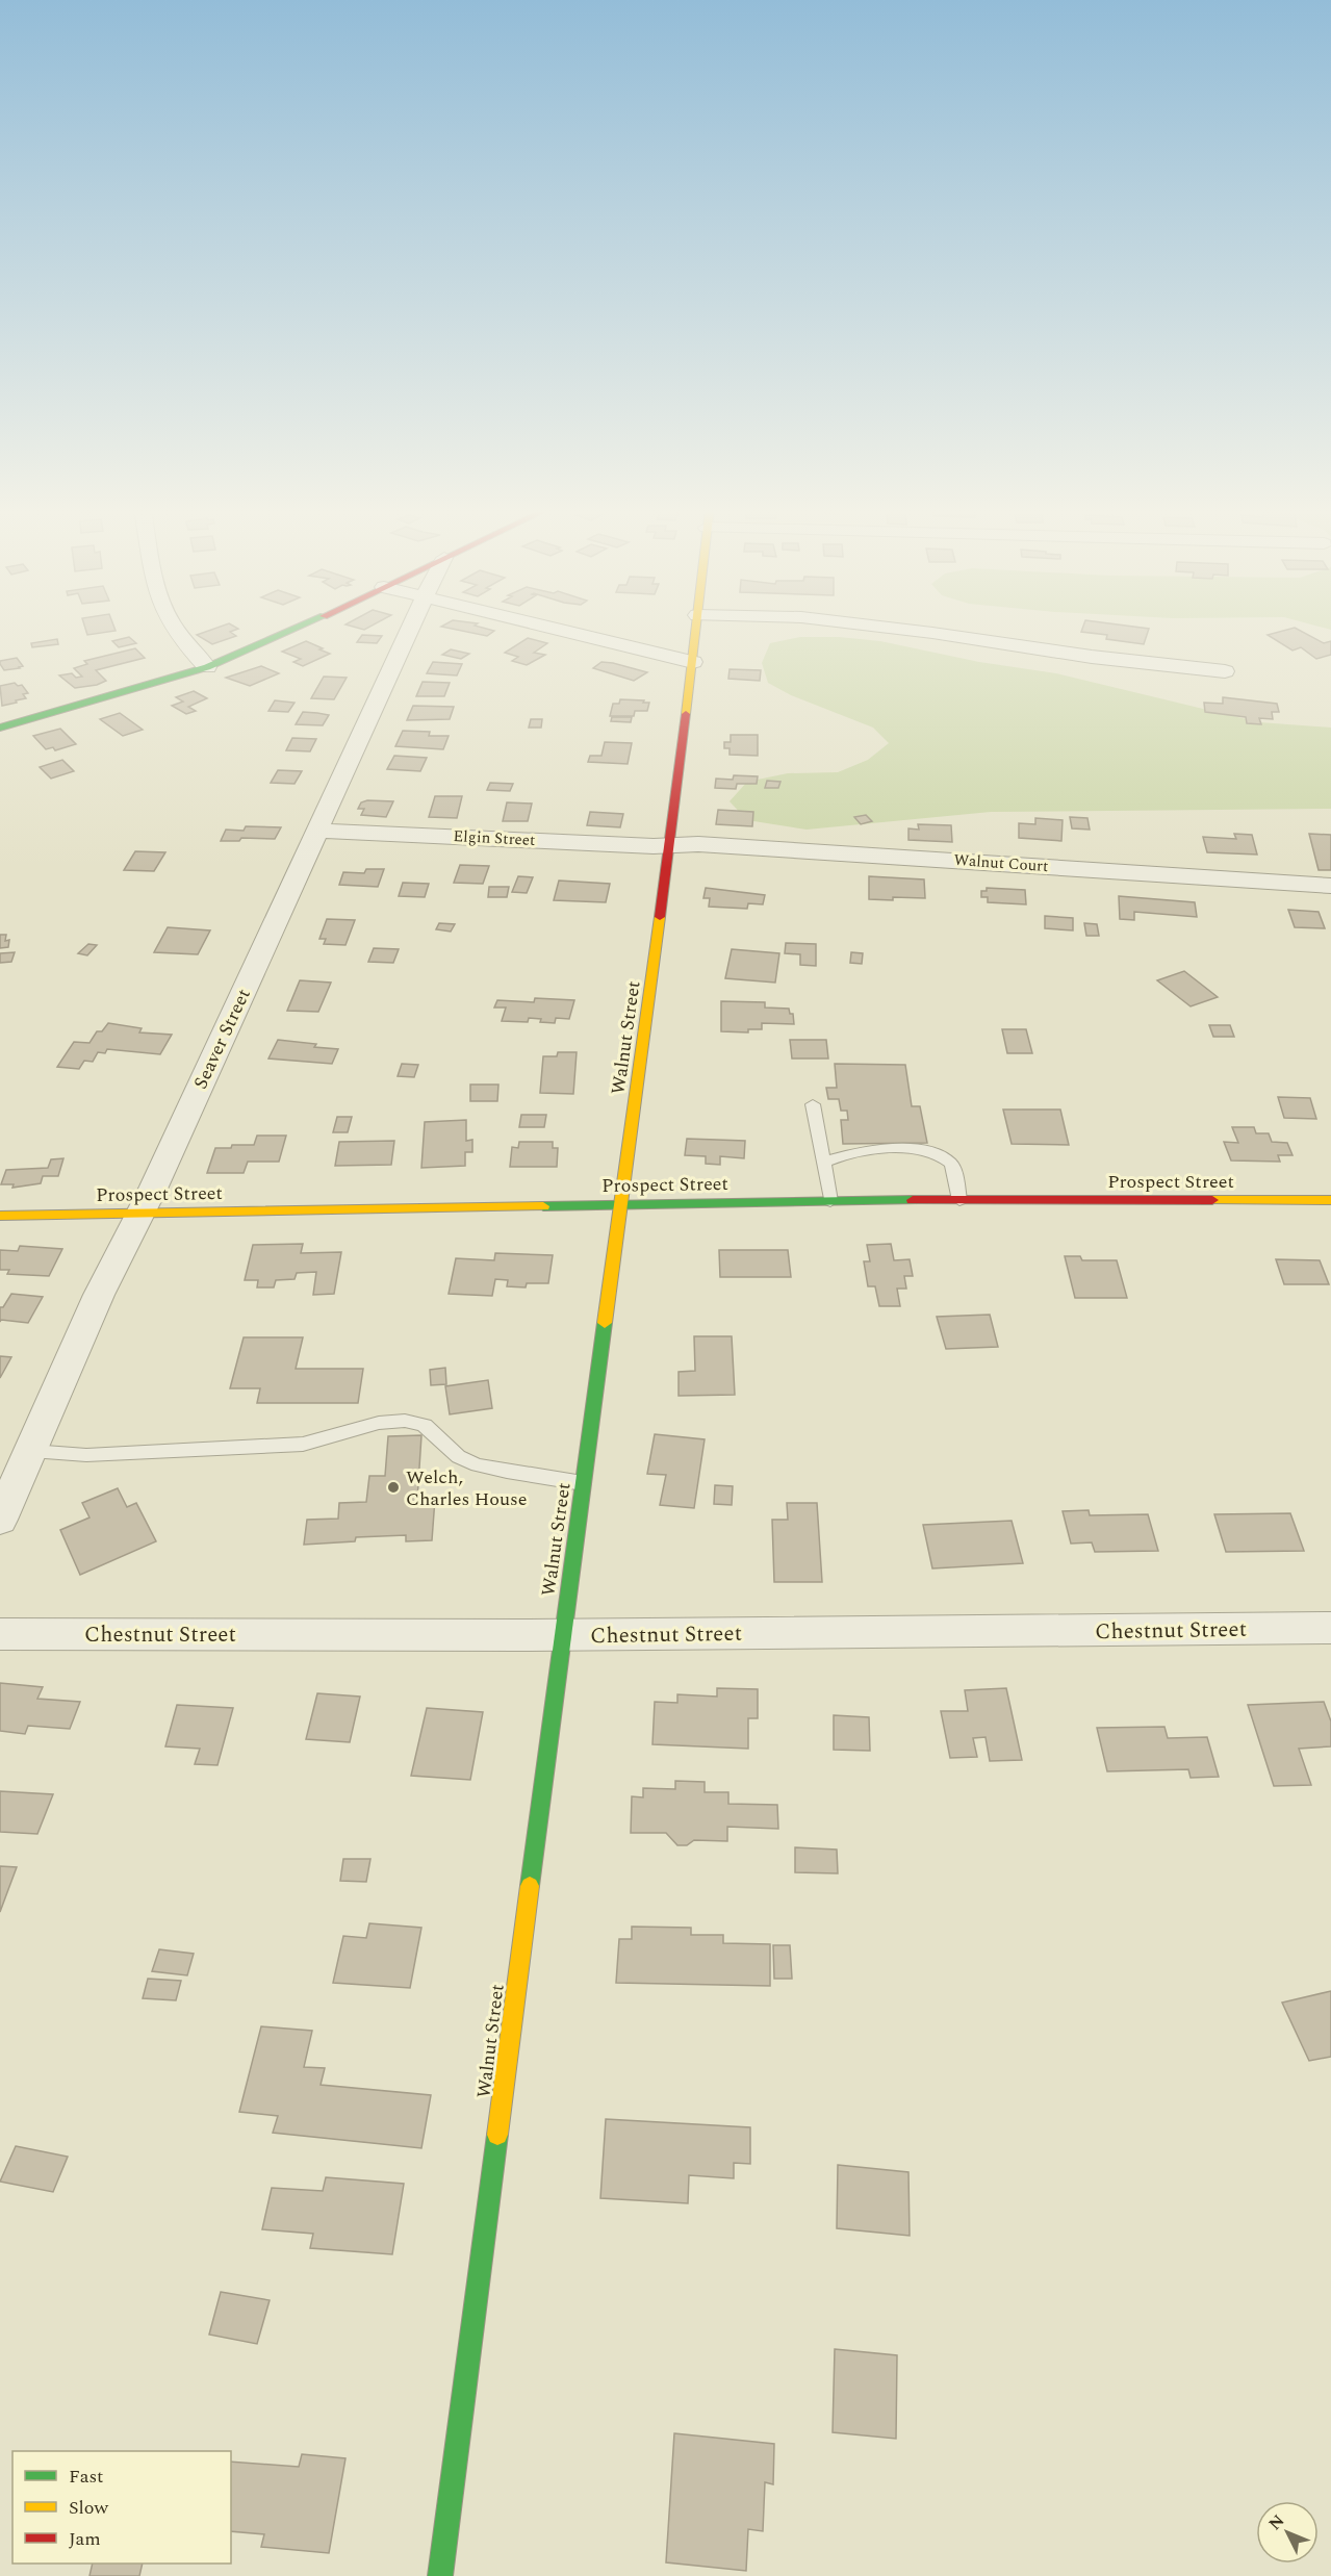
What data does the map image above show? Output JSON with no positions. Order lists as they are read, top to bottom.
{
  "streets": {
    "street": [
      "Elgin Street",
      "Walnut Court",
      "Walnut Street",
      "Seaver Street",
      "Prospect Street",
      "Chestnut Street"
    ]
  },
  "crossings": [
    ["Elgin Street", "Walnut Court"],
    ["Elgin Street", "Walnut Street"],
    ["Elgin Street", "Seaver Street"],
    ["Walnut Court", "Walnut Street"],
    ["Walnut Street", "Prospect Street"],
    ["Walnut Street", "Chestnut Street"],
    ["Seaver Street", "Prospect Street"]
  ],
  "places": ["Welch, Charles House"],
  "legend": ["Fast", "Slow", "Jam"],
  "north": "top left"
}
